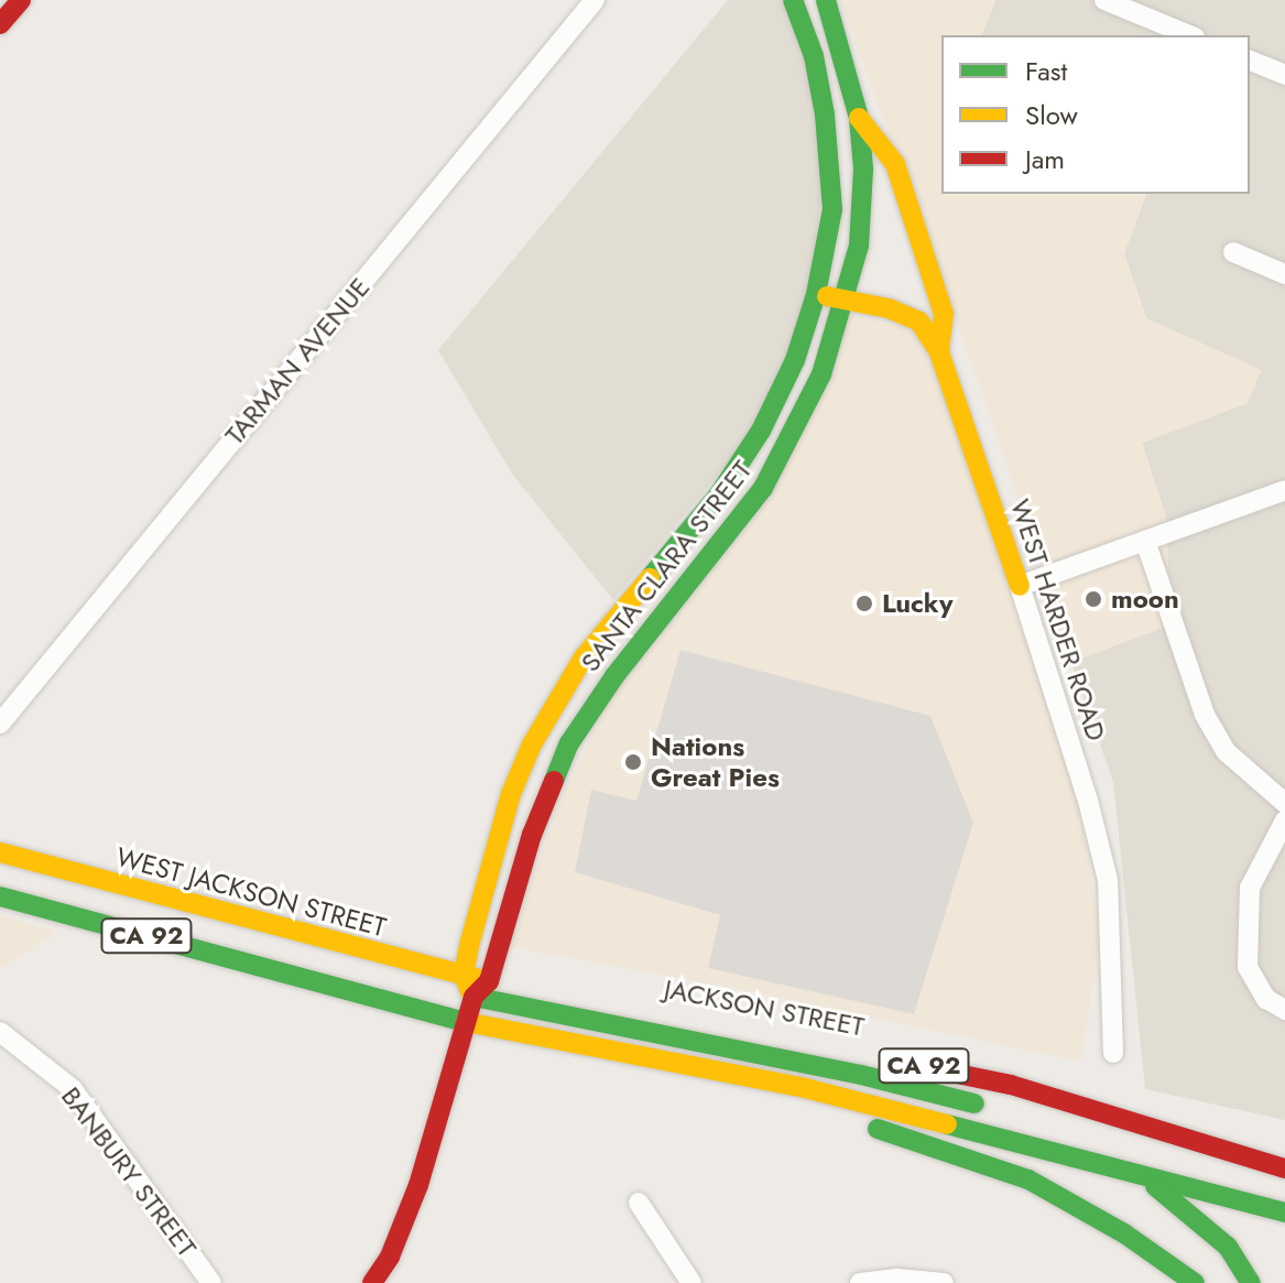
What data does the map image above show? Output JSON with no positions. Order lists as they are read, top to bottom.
{
  "streets": {
    "main road": [
      "SANTA CLARA STREET",
      "WEST HARDER ROAD",
      "WEST JACKSON STREET",
      "CA 92",
      "JACKSON STREET"
    ],
    "street": ["TARMAN AVENUE", "BANBURY STREET"]
  },
  "crossings": [
    ["SANTA CLARA STREET", "WEST HARDER ROAD"],
    ["SANTA CLARA STREET", "WEST JACKSON STREET"],
    ["SANTA CLARA STREET", "CA 92"],
    ["SANTA CLARA STREET", "JACKSON STREET"],
    ["WEST JACKSON STREET", "JACKSON STREET"]
  ],
  "places": ["moon", "Lucky", "Nations Great Pies"],
  "legend": ["Fast", "Slow", "Jam"]
}
